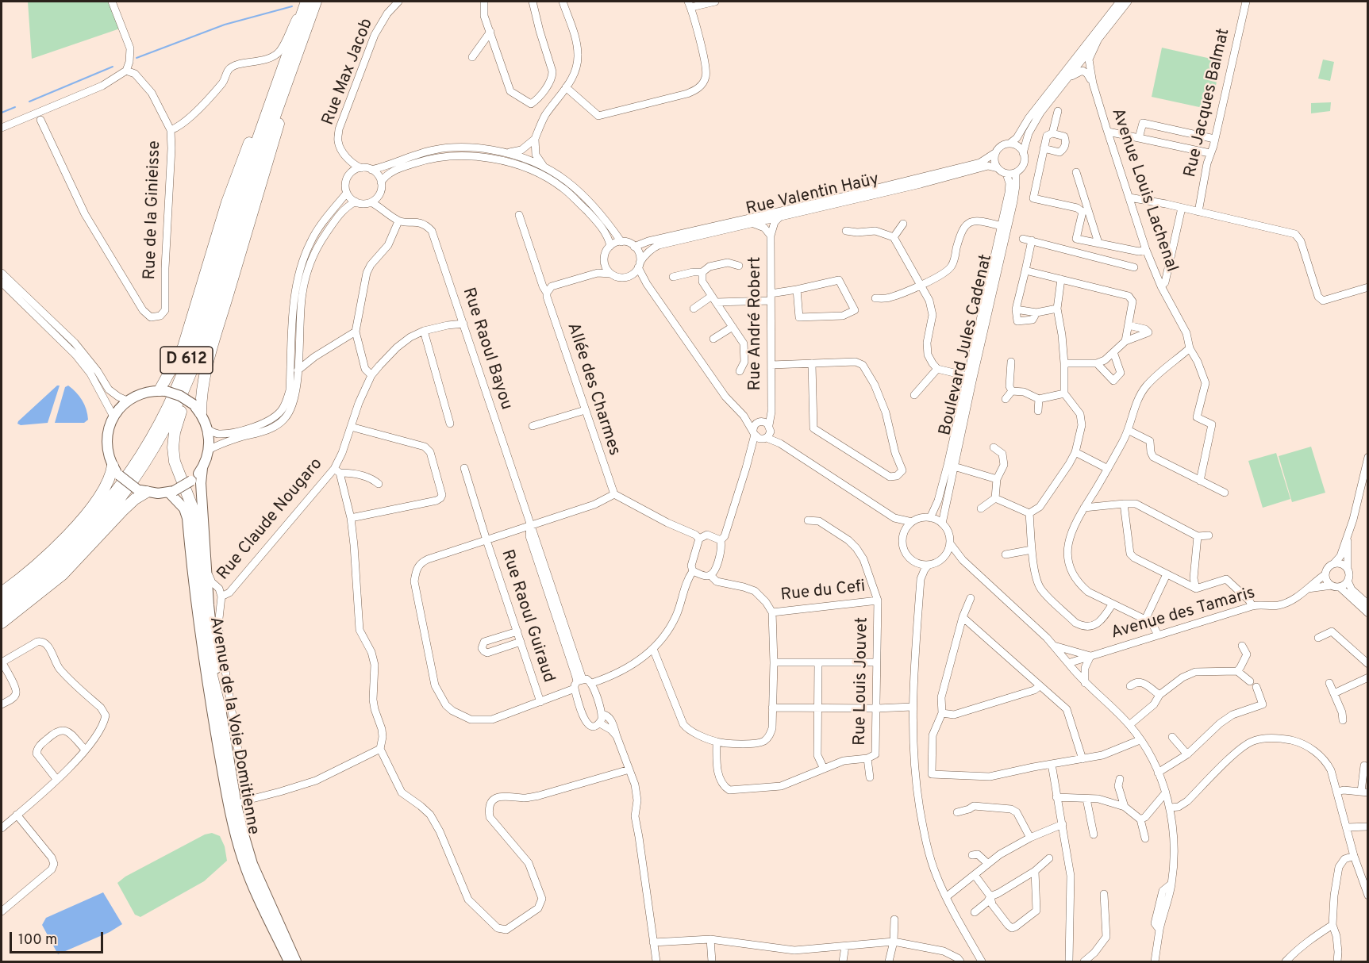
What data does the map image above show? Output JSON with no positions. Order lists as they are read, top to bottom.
{
  "streets": {
    "highway": ["D 612"],
    "main road": ["Avenue de la Voie Domitienne"],
    "street": [
      "Rue Max Jacob",
      "Rue Jacques Balmat",
      "Avenue Louis Lachenal",
      "Rue Valentin Haüy",
      "Rue de la Ginieisse",
      "Rue André Robert",
      "Boulevard Jules Cadenat",
      "Rue Raoul Bayou",
      "Allée des Charmes",
      "Rue Claude Nougaro",
      "Rue du Cefi",
      "Avenue des Tamaris",
      "Rue Raoul Guiraud",
      "Rue Louis Jouvet"
    ]
  },
  "crossings": [
    ["Rue Valentin Haüy", "Rue André Robert"],
    ["Rue Valentin Haüy", "Boulevard Jules Cadenat"],
    ["Rue Raoul Bayou", "Rue Claude Nougaro"],
    ["D 612", "Avenue de la Voie Domitienne"],
    ["Rue Claude Nougaro", "Avenue de la Voie Domitienne"],
    ["Rue du Cefi", "Rue Louis Jouvet"]
  ],
  "scale_bar": "100 m"
}
